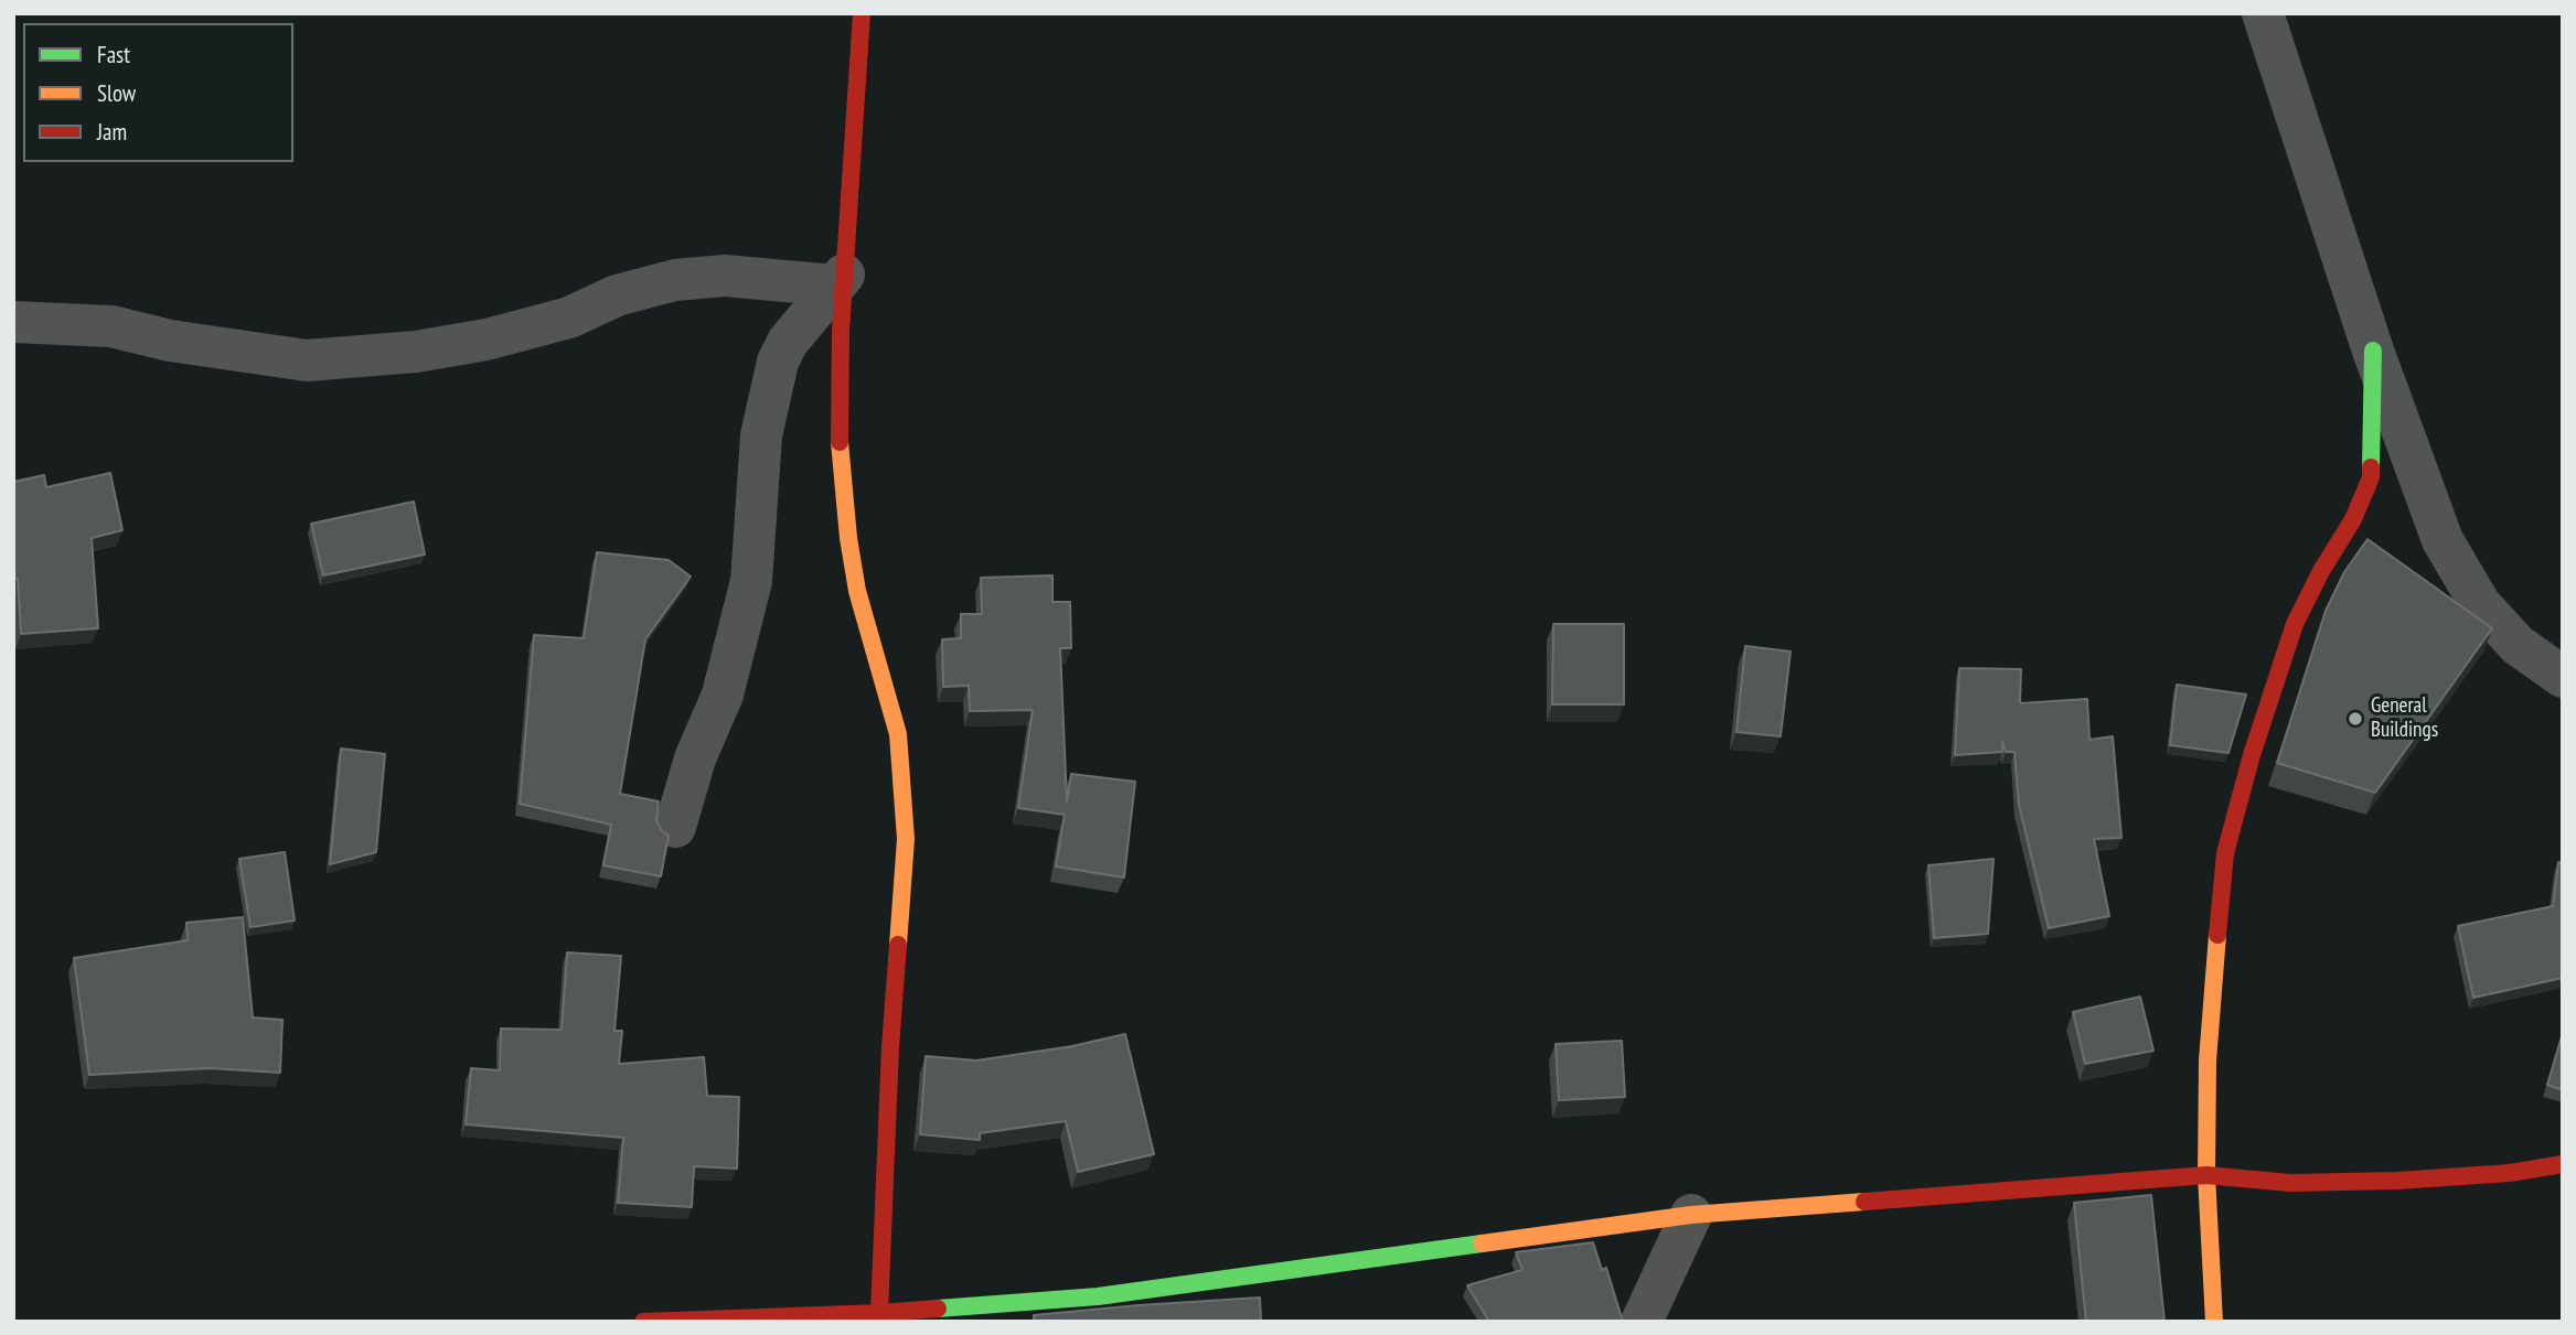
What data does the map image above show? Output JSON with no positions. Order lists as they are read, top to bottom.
{
  "places": ["General Buildings"],
  "legend": ["Fast", "Slow", "Jam"]
}
